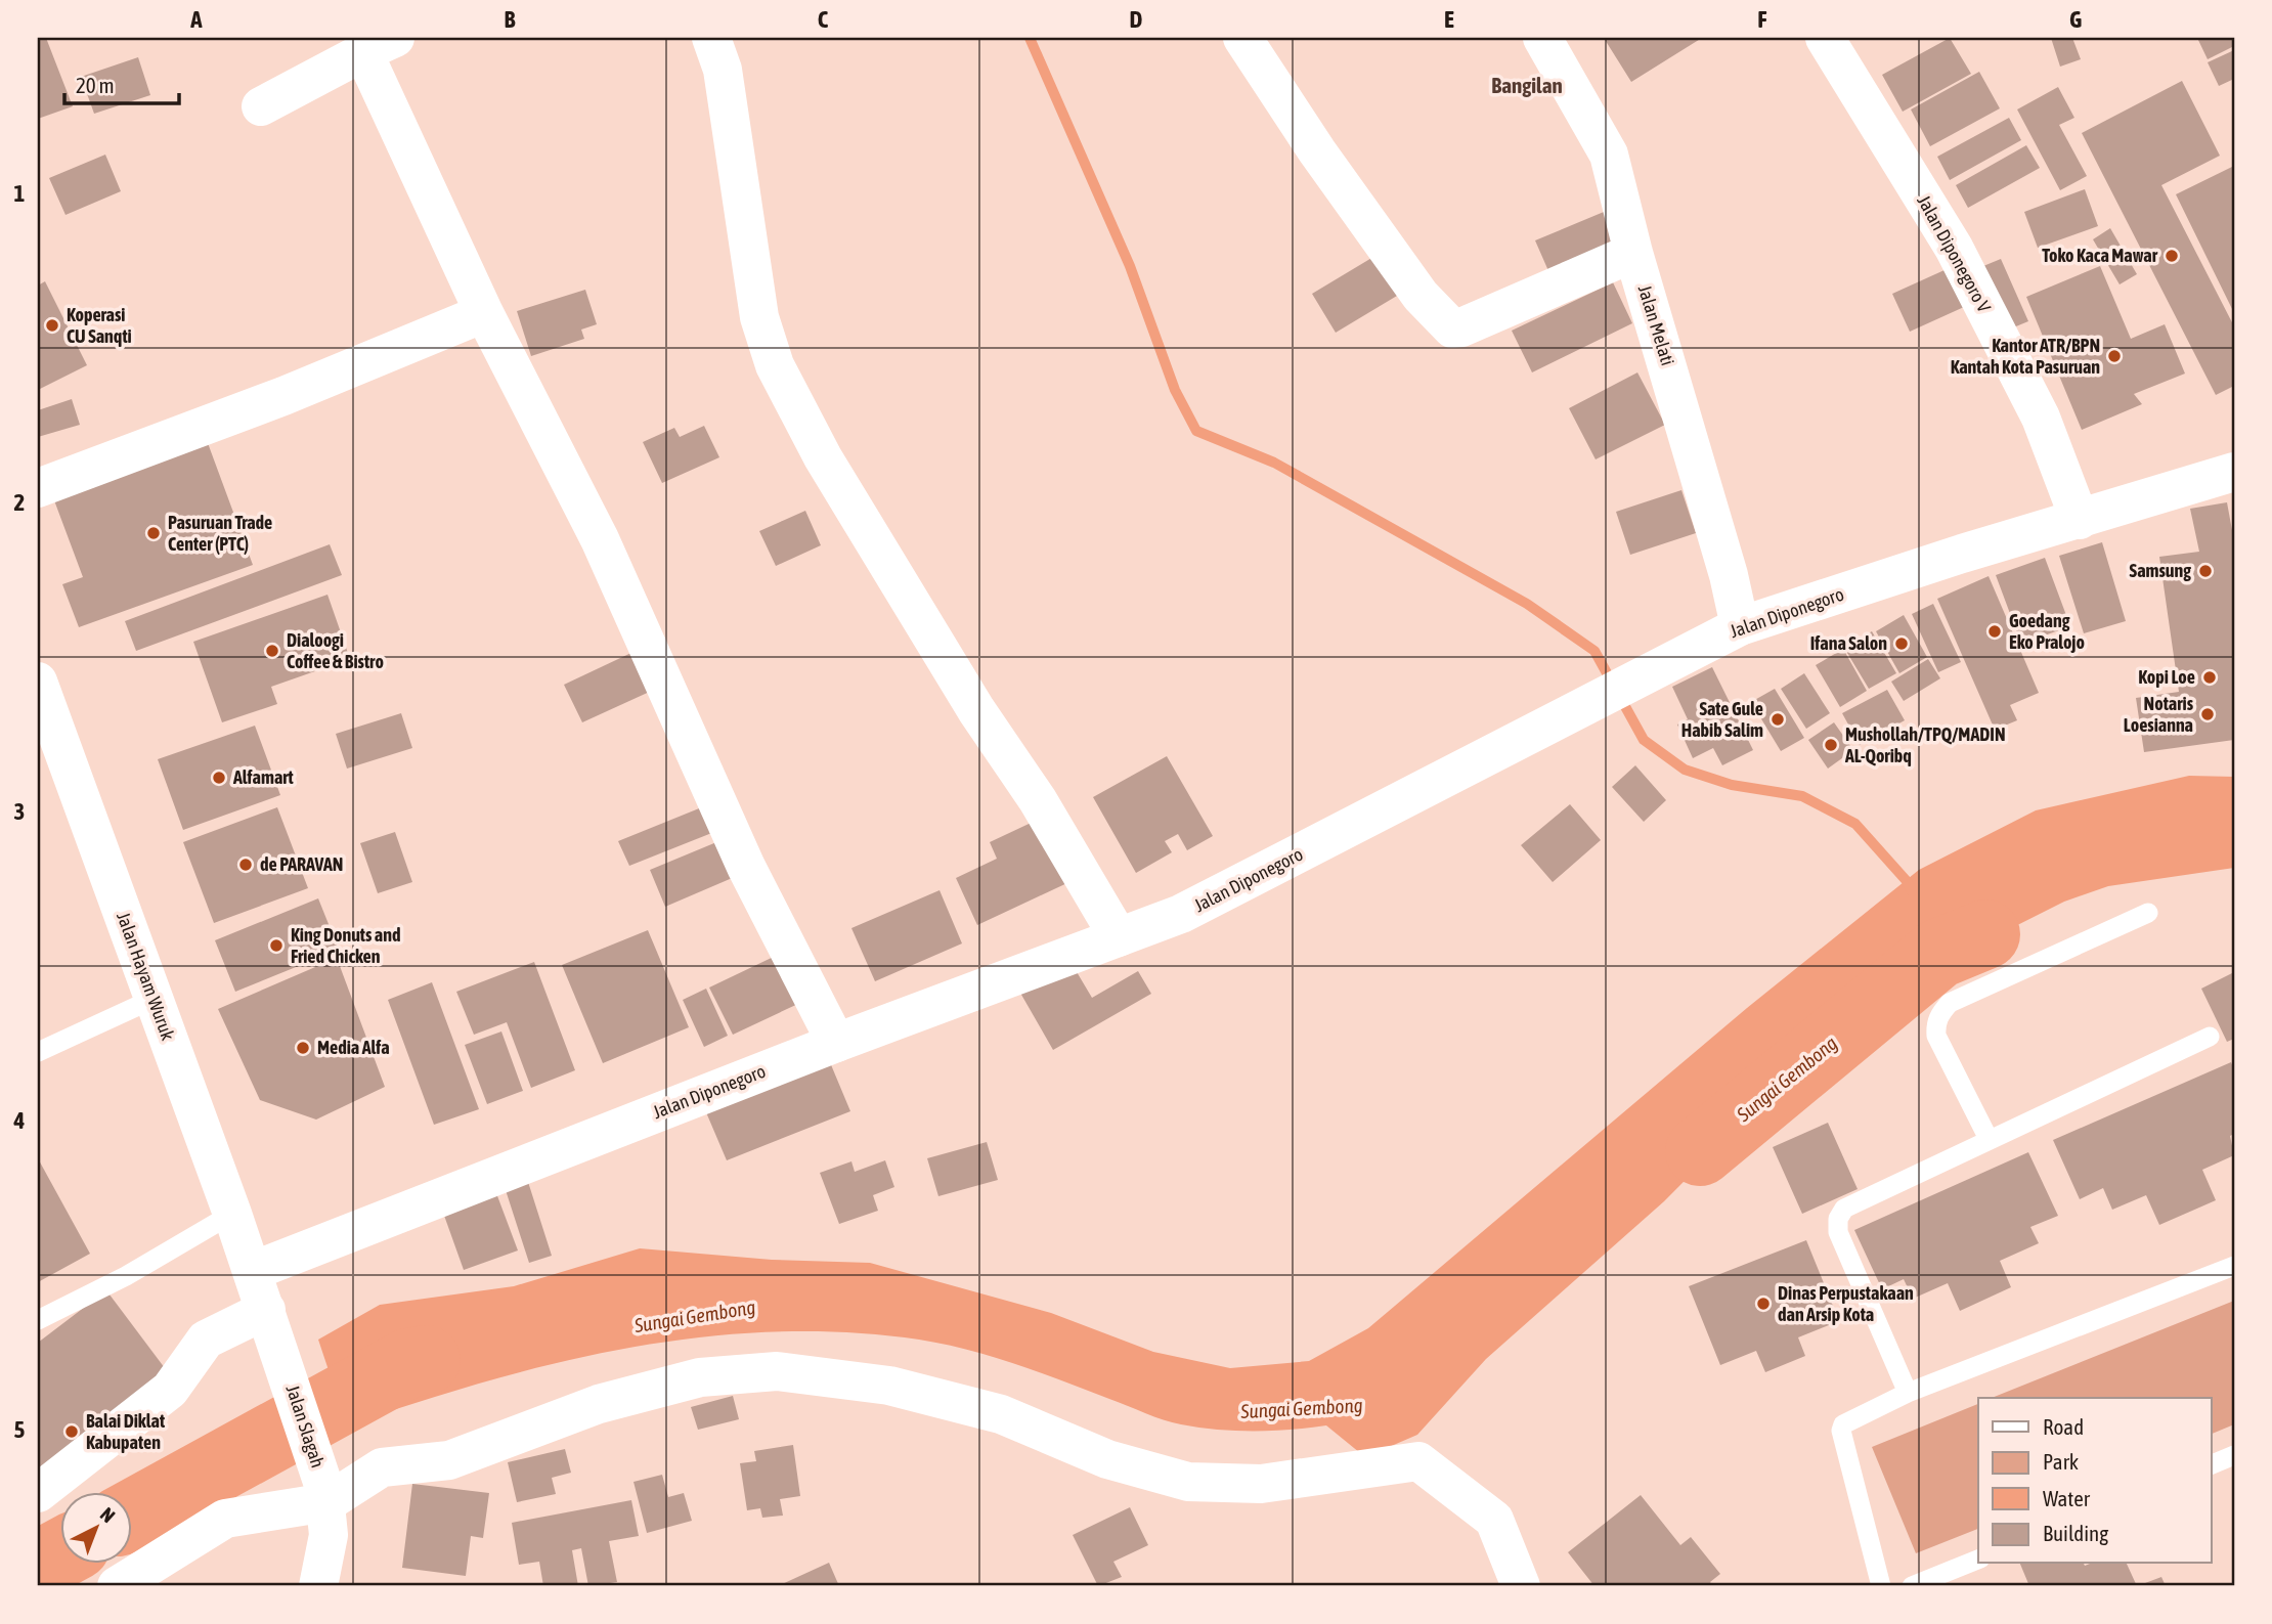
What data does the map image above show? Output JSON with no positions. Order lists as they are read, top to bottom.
{
  "streets": {
    "street": [
      "Jalan Diponegoro V",
      "Jalan Melati",
      "Jalan Diponegoro",
      "Jalan Hayam Wuruk",
      "Jalan Slagah"
    ]
  },
  "crossings": [
    ["Jalan Diponegoro V", "Jalan Diponegoro"],
    ["Jalan Melati", "Jalan Diponegoro"],
    ["Jalan Diponegoro", "Jalan Hayam Wuruk"],
    ["Jalan Diponegoro", "Jalan Slagah"],
    ["Jalan Hayam Wuruk", "Jalan Slagah"]
  ],
  "districts": ["Bangilan"],
  "water": ["Sungai Gembong"],
  "places": [
    "Toko Kaca Mawar",
    "Koperasi CU Sanqti",
    "Kantor ATR/BPN Kantah Kota Pasuruan",
    "Pasuruan Trade Center (PTC)",
    "Samsung",
    "Goedang Eko Pralojo",
    "Ifana Salon",
    "Dialoogi Coffee & Bistro",
    "Kopi Loe",
    "Notaris Loesianna",
    "Sate Gule Habib Salim",
    "Mushollah/TPQ/MADIN AL-Qoribq",
    "Alfamart",
    "de PARAVAN",
    "King Donuts and Fried Chicken",
    "Media Alfa",
    "Dinas Perpustakaan dan Arsip Kota",
    "Balai Diklat Kabupaten"
  ],
  "legend": [
    "Road",
    "Park",
    "Water",
    "Building"
  ],
  "scale_bar": "20 m",
  "north": "top right",
  "grid": {
    "columns": [
      "A",
      "B",
      "C",
      "D",
      "E",
      "F",
      "G"
    ],
    "rows": [
      "1",
      "2",
      "3",
      "4",
      "5"
    ]
  }
}
